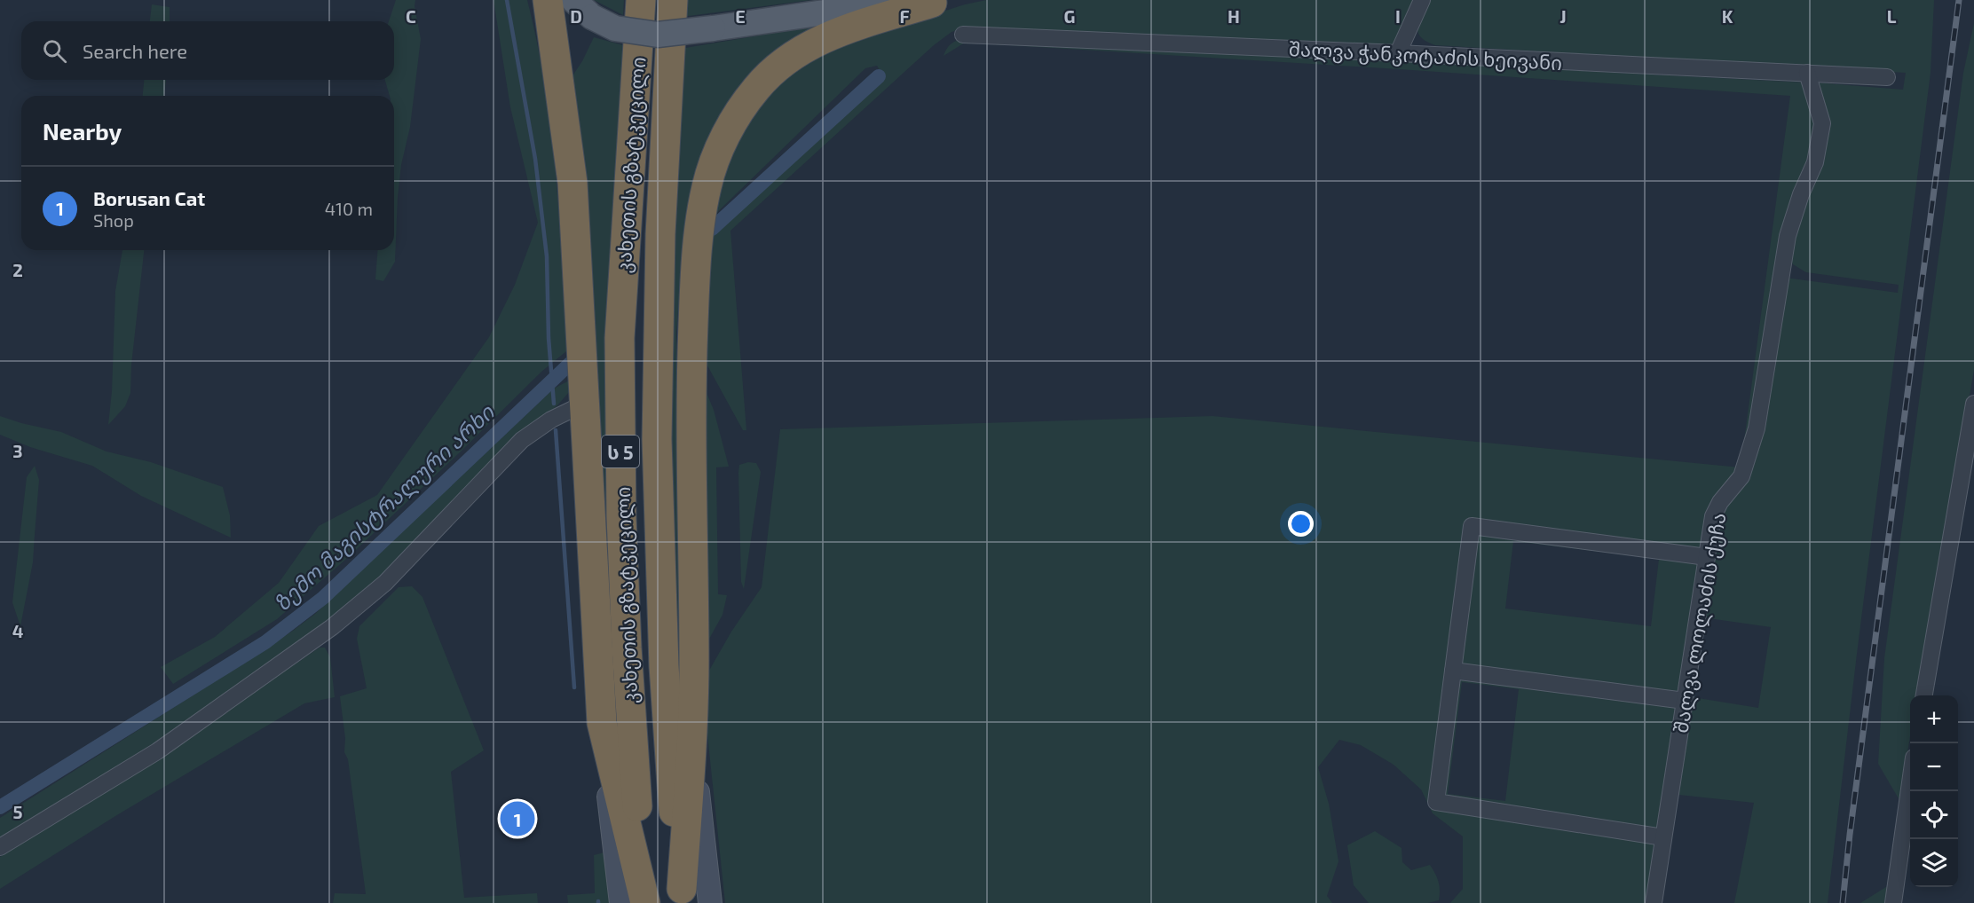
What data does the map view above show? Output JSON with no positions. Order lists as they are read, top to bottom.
{
  "streets": {
    "highway": ["კახეთის გზატკეცილი", "ს 5"],
    "street": ["შალვა ჭანკოტაძის ხეივანი", "შალვა ლოლაძის ქუჩა"]
  },
  "crossings": [
    ["შალვა ჭანკოტაძის ხეივანი", "შალვა ლოლაძის ქუჩა"]
  ],
  "water": ["ზემო მაგისტრალური არხი"],
  "page": {
    "search": "Search here",
    "heading": "Nearby",
    "list": [
      {
        "mark": "1",
        "name": "Borusan Cat",
        "note": "Shop",
        "value": "410 m"
      }
    ],
    "map_buttons": ["+", "−"],
    "pins": "1"
  },
  "grid": {
    "columns": [
      "C",
      "D",
      "E",
      "F",
      "G",
      "H",
      "I",
      "J",
      "K",
      "L"
    ],
    "rows": [
      "2",
      "3",
      "4",
      "5"
    ]
  }
}
